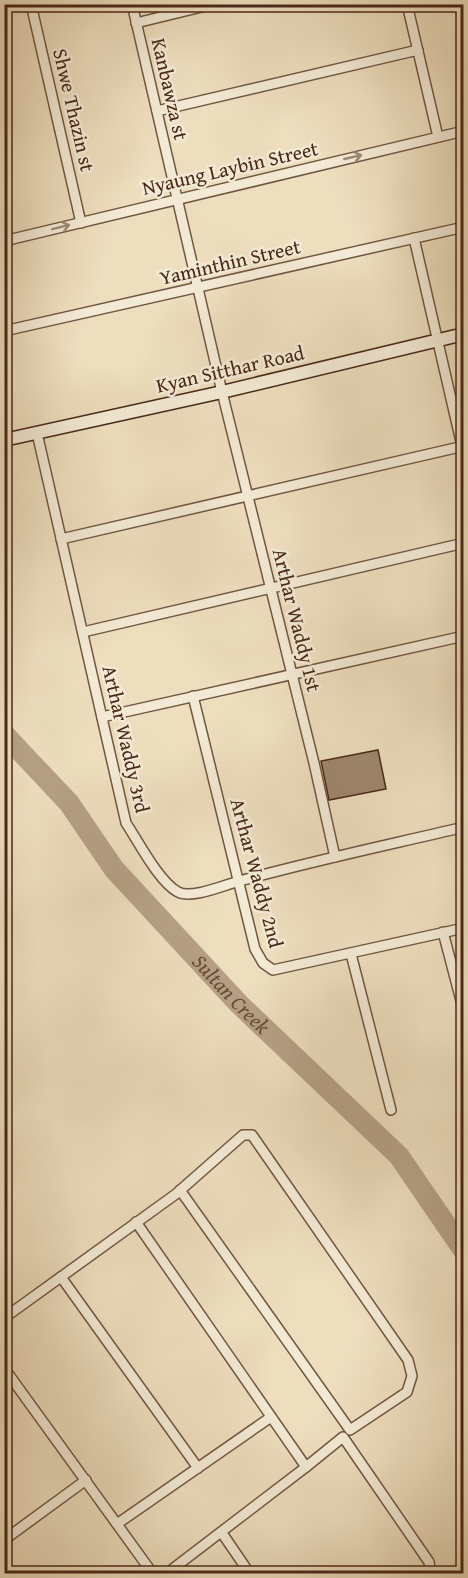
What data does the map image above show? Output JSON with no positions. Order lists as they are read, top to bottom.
{
  "streets": {
    "main road": ["Kyan Sitthar Road"],
    "street": [
      "Kanbawza st",
      "Shwe Thazin st",
      "Nyaung Laybin Street",
      "Yaminthin Street",
      "Arthar Waddy 1st",
      "Arthar Waddy 3rd",
      "Arthar Waddy 2nd"
    ]
  },
  "crossings": [
    ["Kanbawza st", "Nyaung Laybin Street"],
    ["Kanbawza st", "Yaminthin Street"],
    ["Kanbawza st", "Kyan Sitthar Road"],
    ["Kanbawza st", "Arthar Waddy 1st"],
    ["Shwe Thazin st", "Nyaung Laybin Street"],
    ["Kyan Sitthar Road", "Arthar Waddy 1st"],
    ["Kyan Sitthar Road", "Arthar Waddy 3rd"],
    ["Arthar Waddy 1st", "Arthar Waddy 3rd"],
    ["Arthar Waddy 3rd", "Arthar Waddy 2nd"]
  ],
  "one_way": ["Nyaung Laybin Street"],
  "water": ["Sultan Creek"]
}
